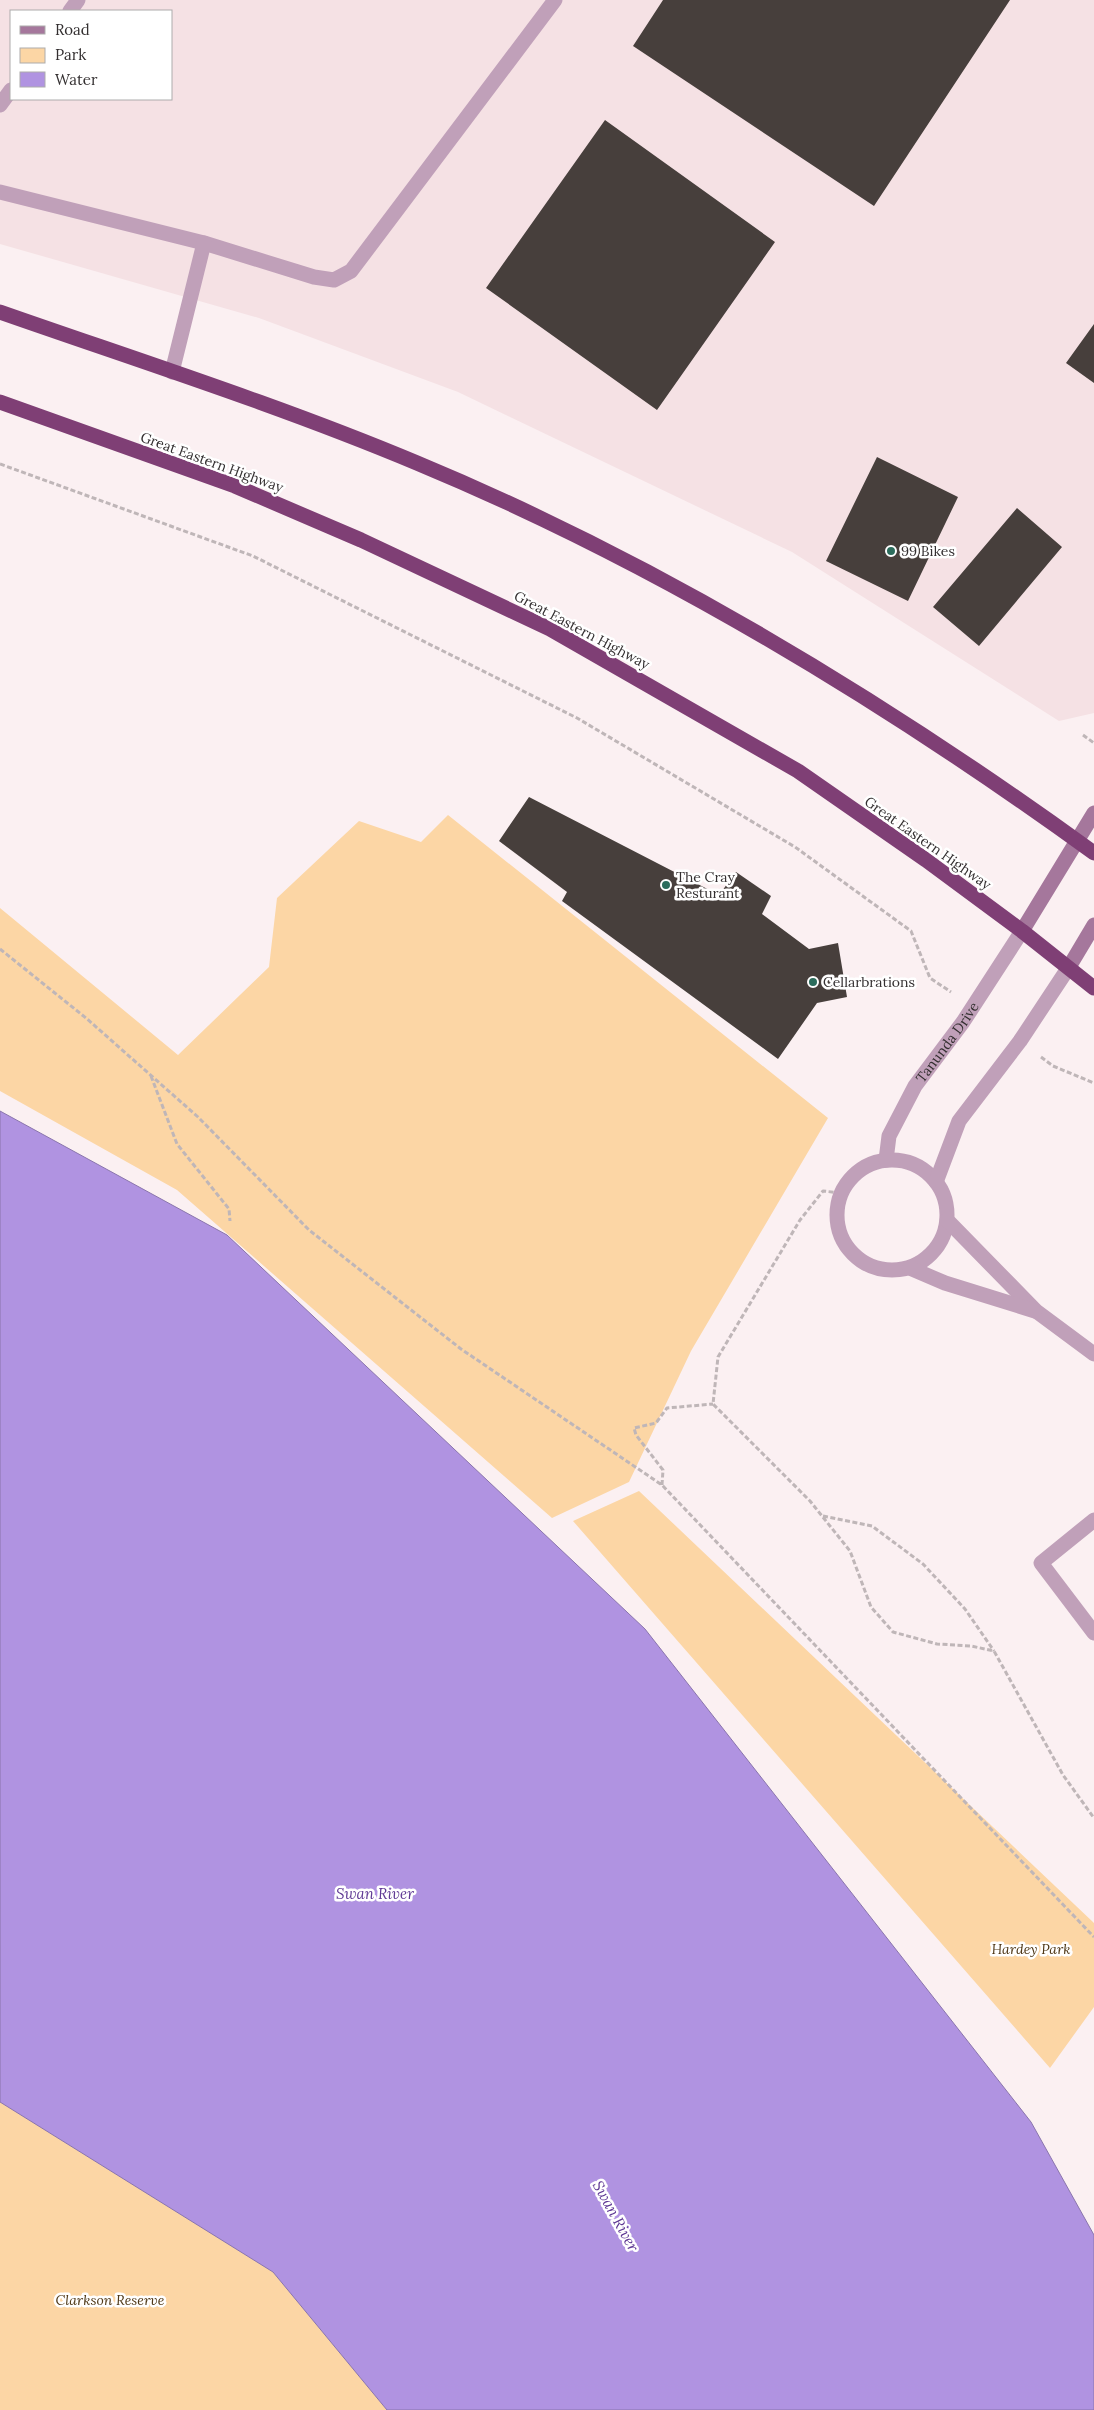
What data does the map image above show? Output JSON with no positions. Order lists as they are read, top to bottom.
{
  "streets": {
    "highway": ["Great Eastern Highway"],
    "lane": ["Tanunda Drive"]
  },
  "crossings": [
    ["Great Eastern Highway", "Tanunda Drive"]
  ],
  "water": ["Swan River"],
  "parks": ["Hardey Park", "Clarkson Reserve"],
  "places": ["99 Bikes", "The Cray Resturant", "Cellarbrations"],
  "legend": ["Road", "Park", "Water"]
}
